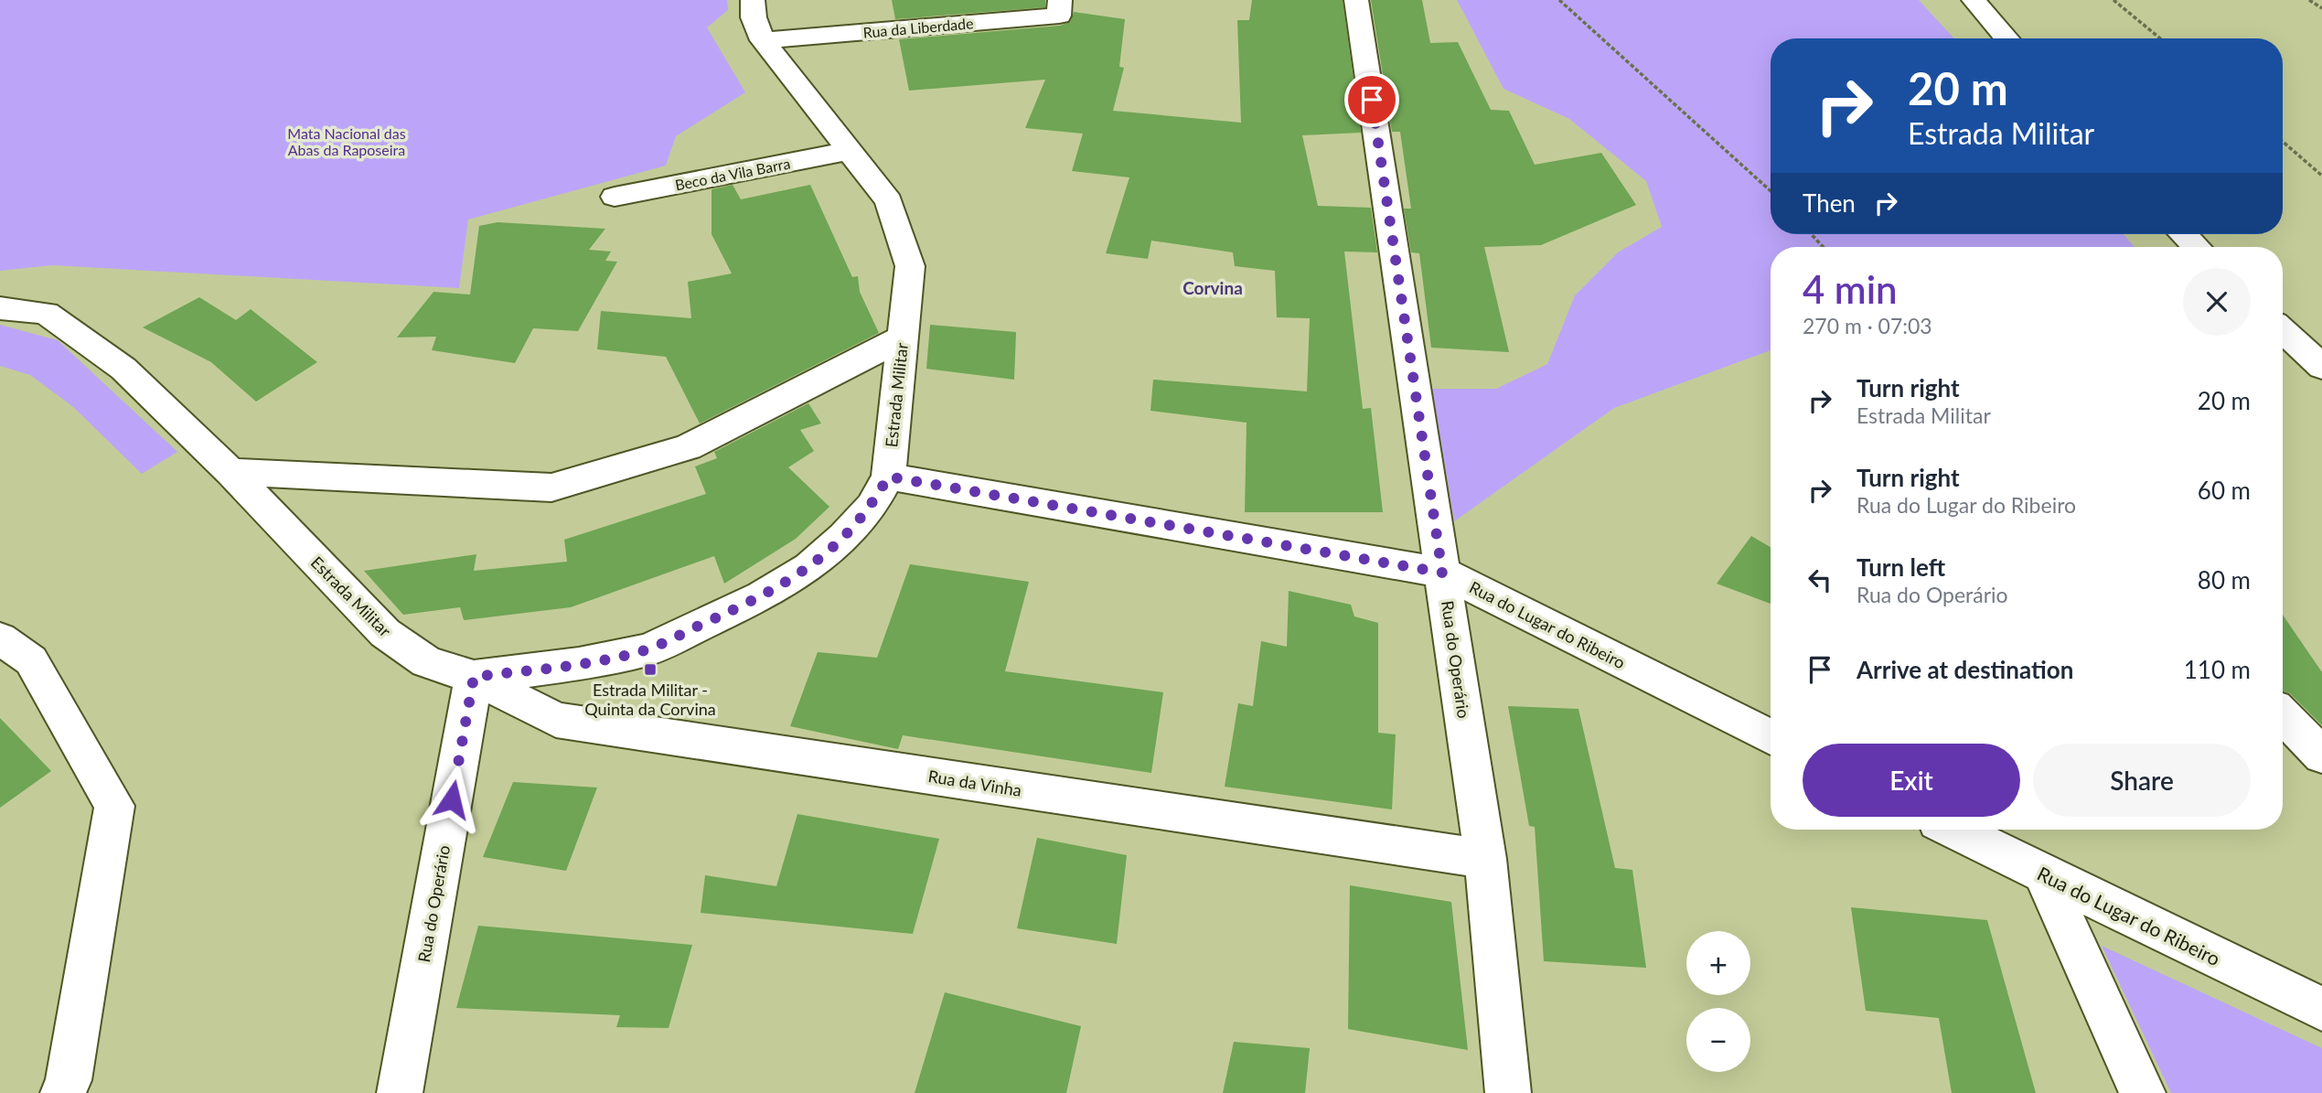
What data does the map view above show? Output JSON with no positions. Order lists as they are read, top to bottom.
{
  "streets": {
    "street": [
      "Rua da Liberdade",
      "Beco da Vila Barra",
      "Estrada Militar",
      "Rua do Lugar do Ribeiro",
      "Rua do Operário",
      "Rua da Vinha"
    ]
  },
  "crossings": [
    ["Rua da Liberdade", "Estrada Militar"],
    ["Beco da Vila Barra", "Estrada Militar"],
    ["Estrada Militar", "Rua do Lugar do Ribeiro"],
    ["Estrada Militar", "Rua do Operário"],
    ["Estrada Militar", "Rua da Vinha"],
    ["Rua do Lugar do Ribeiro", "Rua do Operário"],
    ["Rua do Operário", "Rua da Vinha"]
  ],
  "districts": ["Corvina"],
  "parks": ["Mata Nacional das Abas da Raposeira"],
  "places": {
    "transit": ["Estrada Militar - Quinta da Corvina"]
  },
  "page": {
    "turn": ["20 m", "Estrada Militar"],
    "then": "Then",
    "heading": ["4 min", "270 m · 07:03"],
    "list": [
      {
        "name": "Turn right",
        "note": "Estrada Militar",
        "value": "20 m"
      },
      {
        "name": "Turn right",
        "note": "Rua do Lugar do Ribeiro",
        "value": "60 m"
      },
      {
        "name": "Turn left",
        "note": "Rua do Operário",
        "value": "80 m"
      },
      {
        "name": "Arrive at destination",
        "value": "110 m"
      }
    ],
    "buttons": ["Exit", "Share"],
    "map_buttons": ["+", "−"]
  }
}
